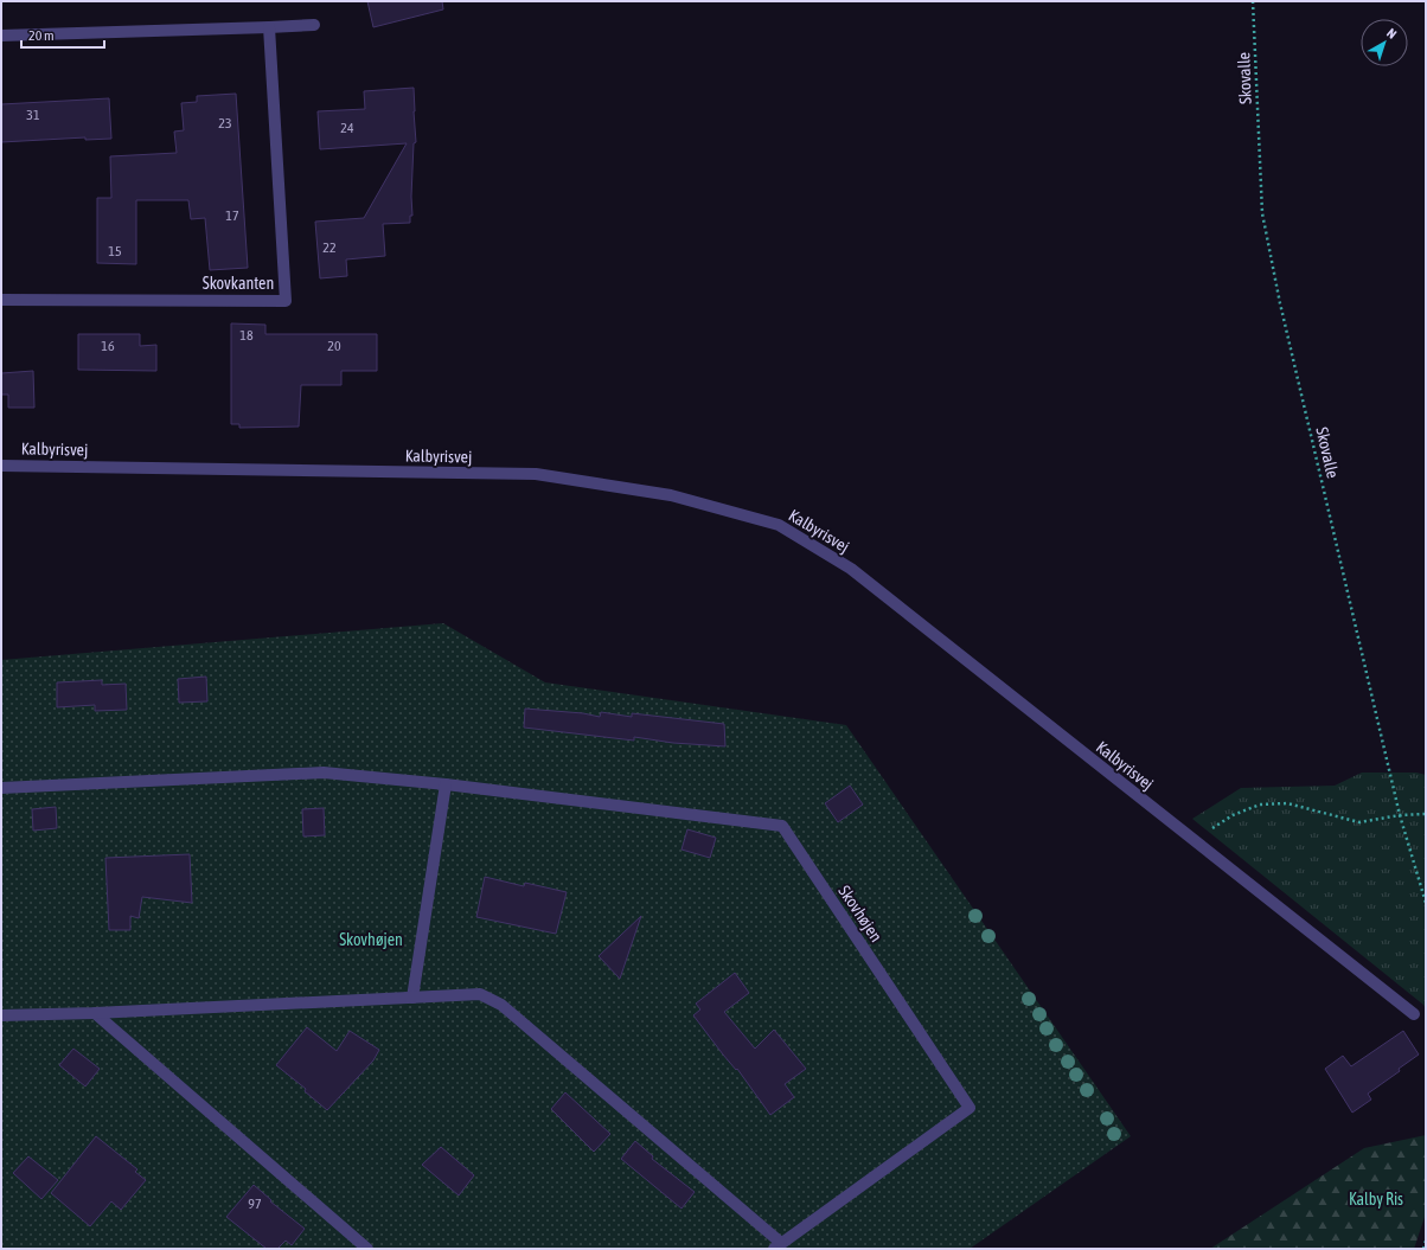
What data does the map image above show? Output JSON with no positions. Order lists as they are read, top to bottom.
{
  "streets": {
    "street": ["Skovkanten", "Kalbyrisvej", "Skovhøjen"],
    "path": ["Skovalle"]
  },
  "parks": ["Skovhøjen", "Kalby Ris"],
  "house_numbers": [
    "31",
    "23",
    "24",
    "17",
    "22",
    "15",
    "18",
    "16",
    "20",
    "97"
  ],
  "scale_bar": "20 m",
  "north": "top right"
}
